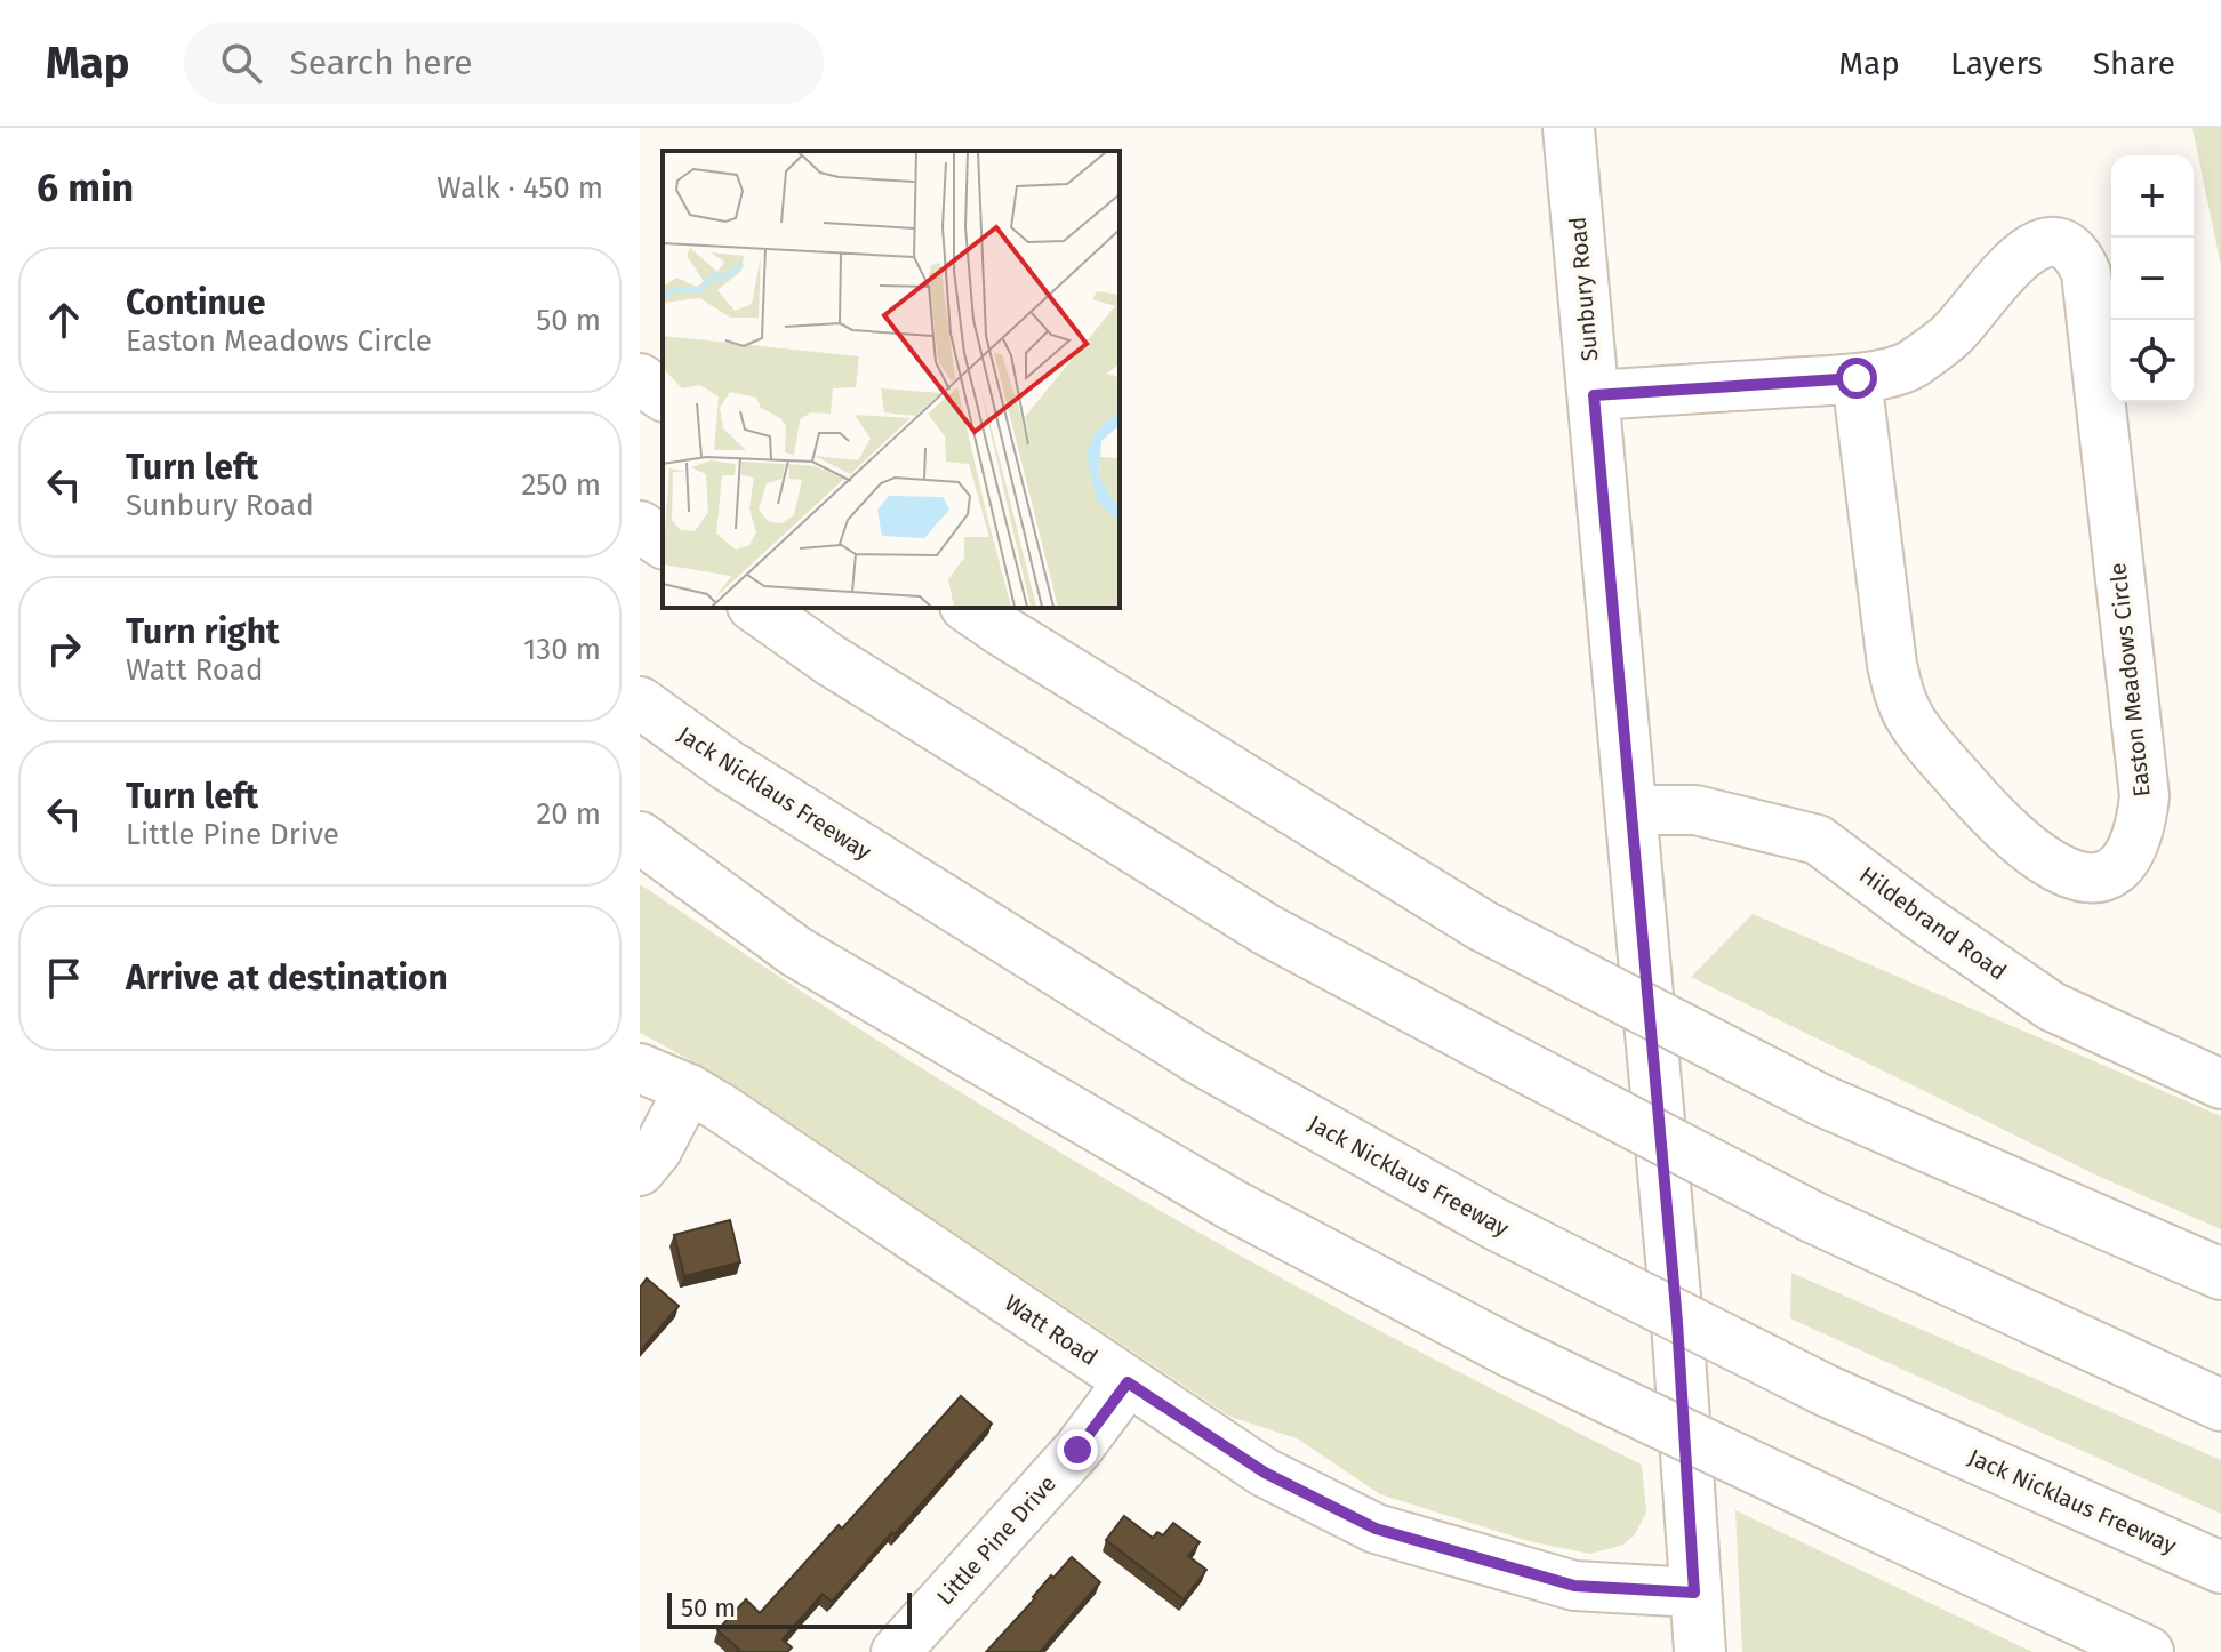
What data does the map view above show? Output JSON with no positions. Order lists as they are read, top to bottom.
{
  "streets": {
    "main road": ["Sunbury Road", "Jack Nicklaus Freeway"],
    "street": [
      "Easton Meadows Circle",
      "Hildebrand Road",
      "Watt Road",
      "Little Pine Drive"
    ]
  },
  "crossings": [
    ["Sunbury Road", "Easton Meadows Circle"],
    ["Sunbury Road", "Hildebrand Road"],
    ["Sunbury Road", "Watt Road"],
    ["Watt Road", "Little Pine Drive"]
  ],
  "scale_bar": "50 m",
  "page": {
    "header": "Map",
    "search": "Search here",
    "nav": ["Map", "Layers", "Share"],
    "heading": ["6 min", "Walk · 450 m"],
    "map_buttons": ["+", "−"],
    "list": [
      ["Continue", "Easton Meadows Circle", "50 m"],
      ["Turn left", "Sunbury Road", "250 m"],
      ["Turn right", "Watt Road", "130 m"],
      ["Turn left", "Little Pine Drive", "20 m"],
      "Arrive at destination"
    ],
    "scale": "50 m"
  }
}
